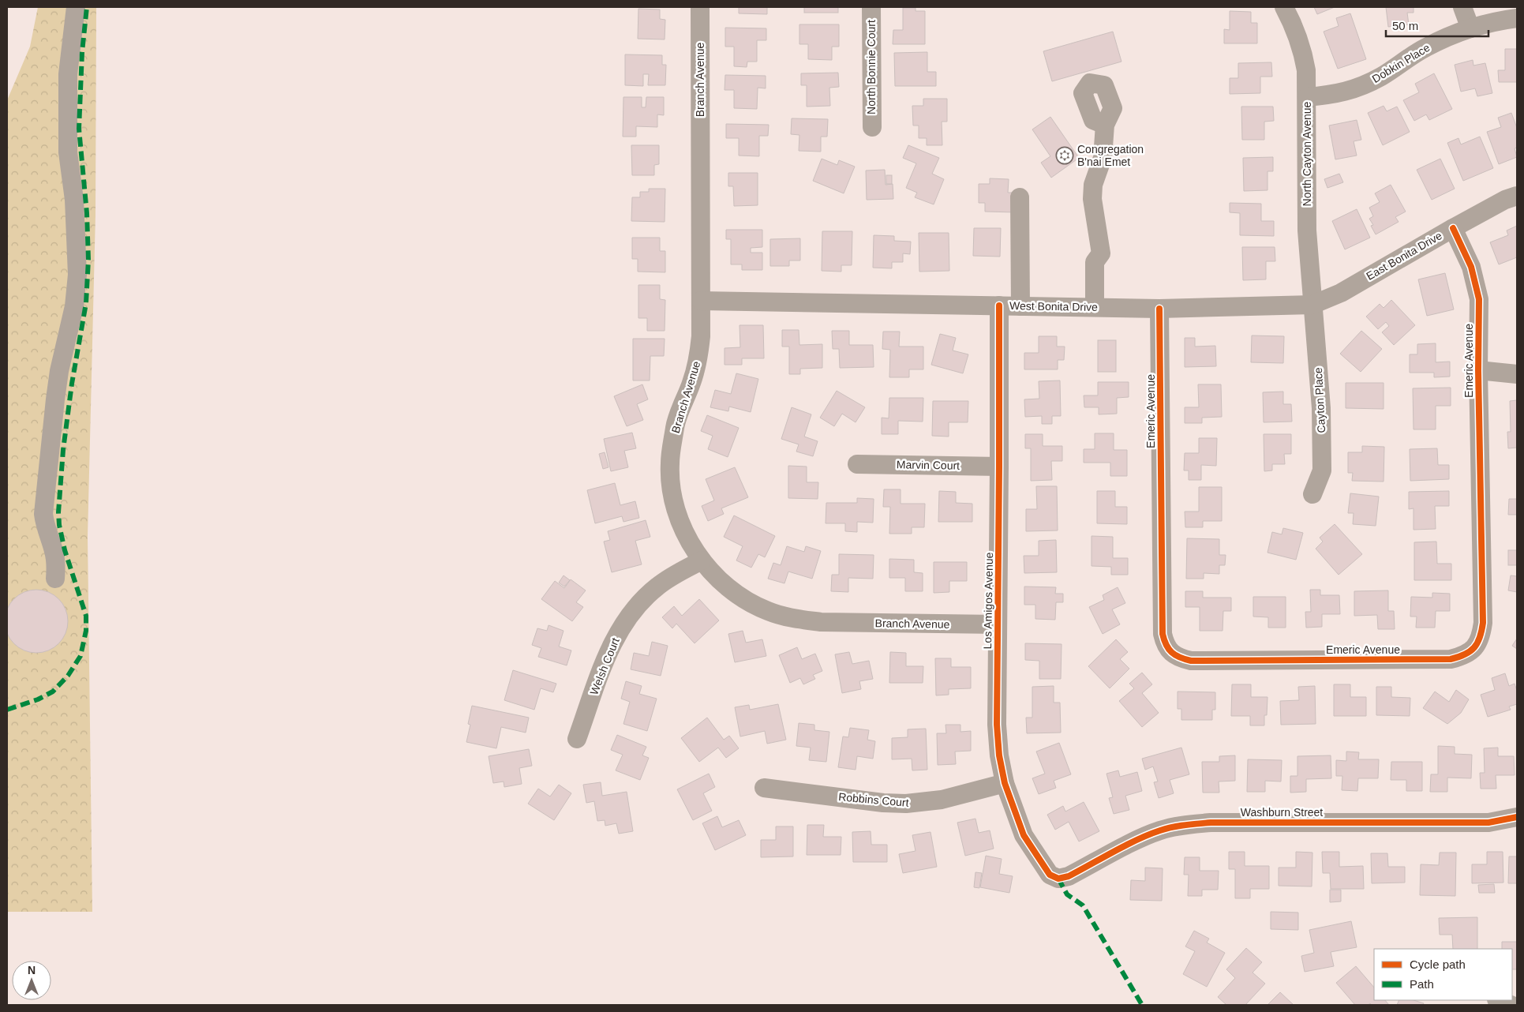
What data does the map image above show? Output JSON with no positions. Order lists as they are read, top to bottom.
{
  "streets": {
    "street": [
      "Dobkin Place",
      "North Bonnie Court",
      "Branch Avenue",
      "North Cayton Avenue",
      "East Bonita Drive",
      "West Bonita Drive",
      "Emeric Avenue",
      "Cayton Place",
      "Marvin Court",
      "Los Amigos Avenue",
      "Welsh Court",
      "Robbins Court",
      "Washburn Street"
    ]
  },
  "crossings": [
    ["Dobkin Place", "North Cayton Avenue"],
    ["Branch Avenue", "West Bonita Drive"],
    ["Branch Avenue", "Los Amigos Avenue"],
    ["Branch Avenue", "Welsh Court"],
    ["North Cayton Avenue", "East Bonita Drive"],
    ["North Cayton Avenue", "West Bonita Drive"],
    ["North Cayton Avenue", "Cayton Place"],
    ["East Bonita Drive", "West Bonita Drive"],
    ["East Bonita Drive", "Emeric Avenue"],
    ["East Bonita Drive", "Cayton Place"],
    ["West Bonita Drive", "Emeric Avenue"],
    ["West Bonita Drive", "Cayton Place"],
    ["West Bonita Drive", "Los Amigos Avenue"],
    ["Marvin Court", "Los Amigos Avenue"],
    ["Los Amigos Avenue", "Robbins Court"],
    ["Los Amigos Avenue", "Washburn Street"]
  ],
  "places": {
    "synagogue": ["Congregation B'nai Emet"]
  },
  "legend": ["Cycle path", "Path"],
  "scale_bar": "50 m",
  "north": "top"
}
